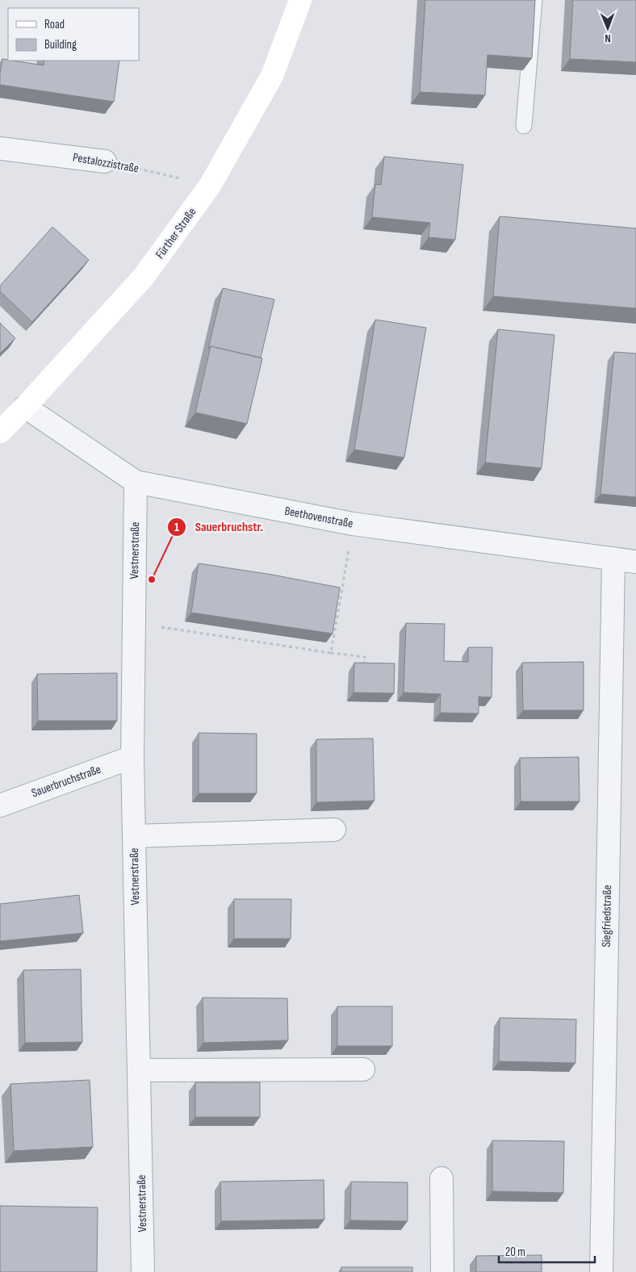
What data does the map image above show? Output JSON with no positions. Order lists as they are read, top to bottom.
{
  "streets": {
    "main road": ["Fürther Straße"],
    "street": [
      "Pestalozzistraße",
      "Beethovenstraße",
      "Vestnerstraße",
      "Sauerbruchstraße",
      "Siegfriedstraße"
    ]
  },
  "crossings": [
    ["Pestalozzistraße", "Fürther Straße"],
    ["Fürther Straße", "Beethovenstraße"],
    ["Beethovenstraße", "Vestnerstraße"],
    ["Beethovenstraße", "Siegfriedstraße"],
    ["Vestnerstraße", "Sauerbruchstraße"]
  ],
  "places": ["Sauerbruchstr."],
  "legend": ["Road", "Building"],
  "scale_bar": "20 m",
  "north": "bottom"
}
